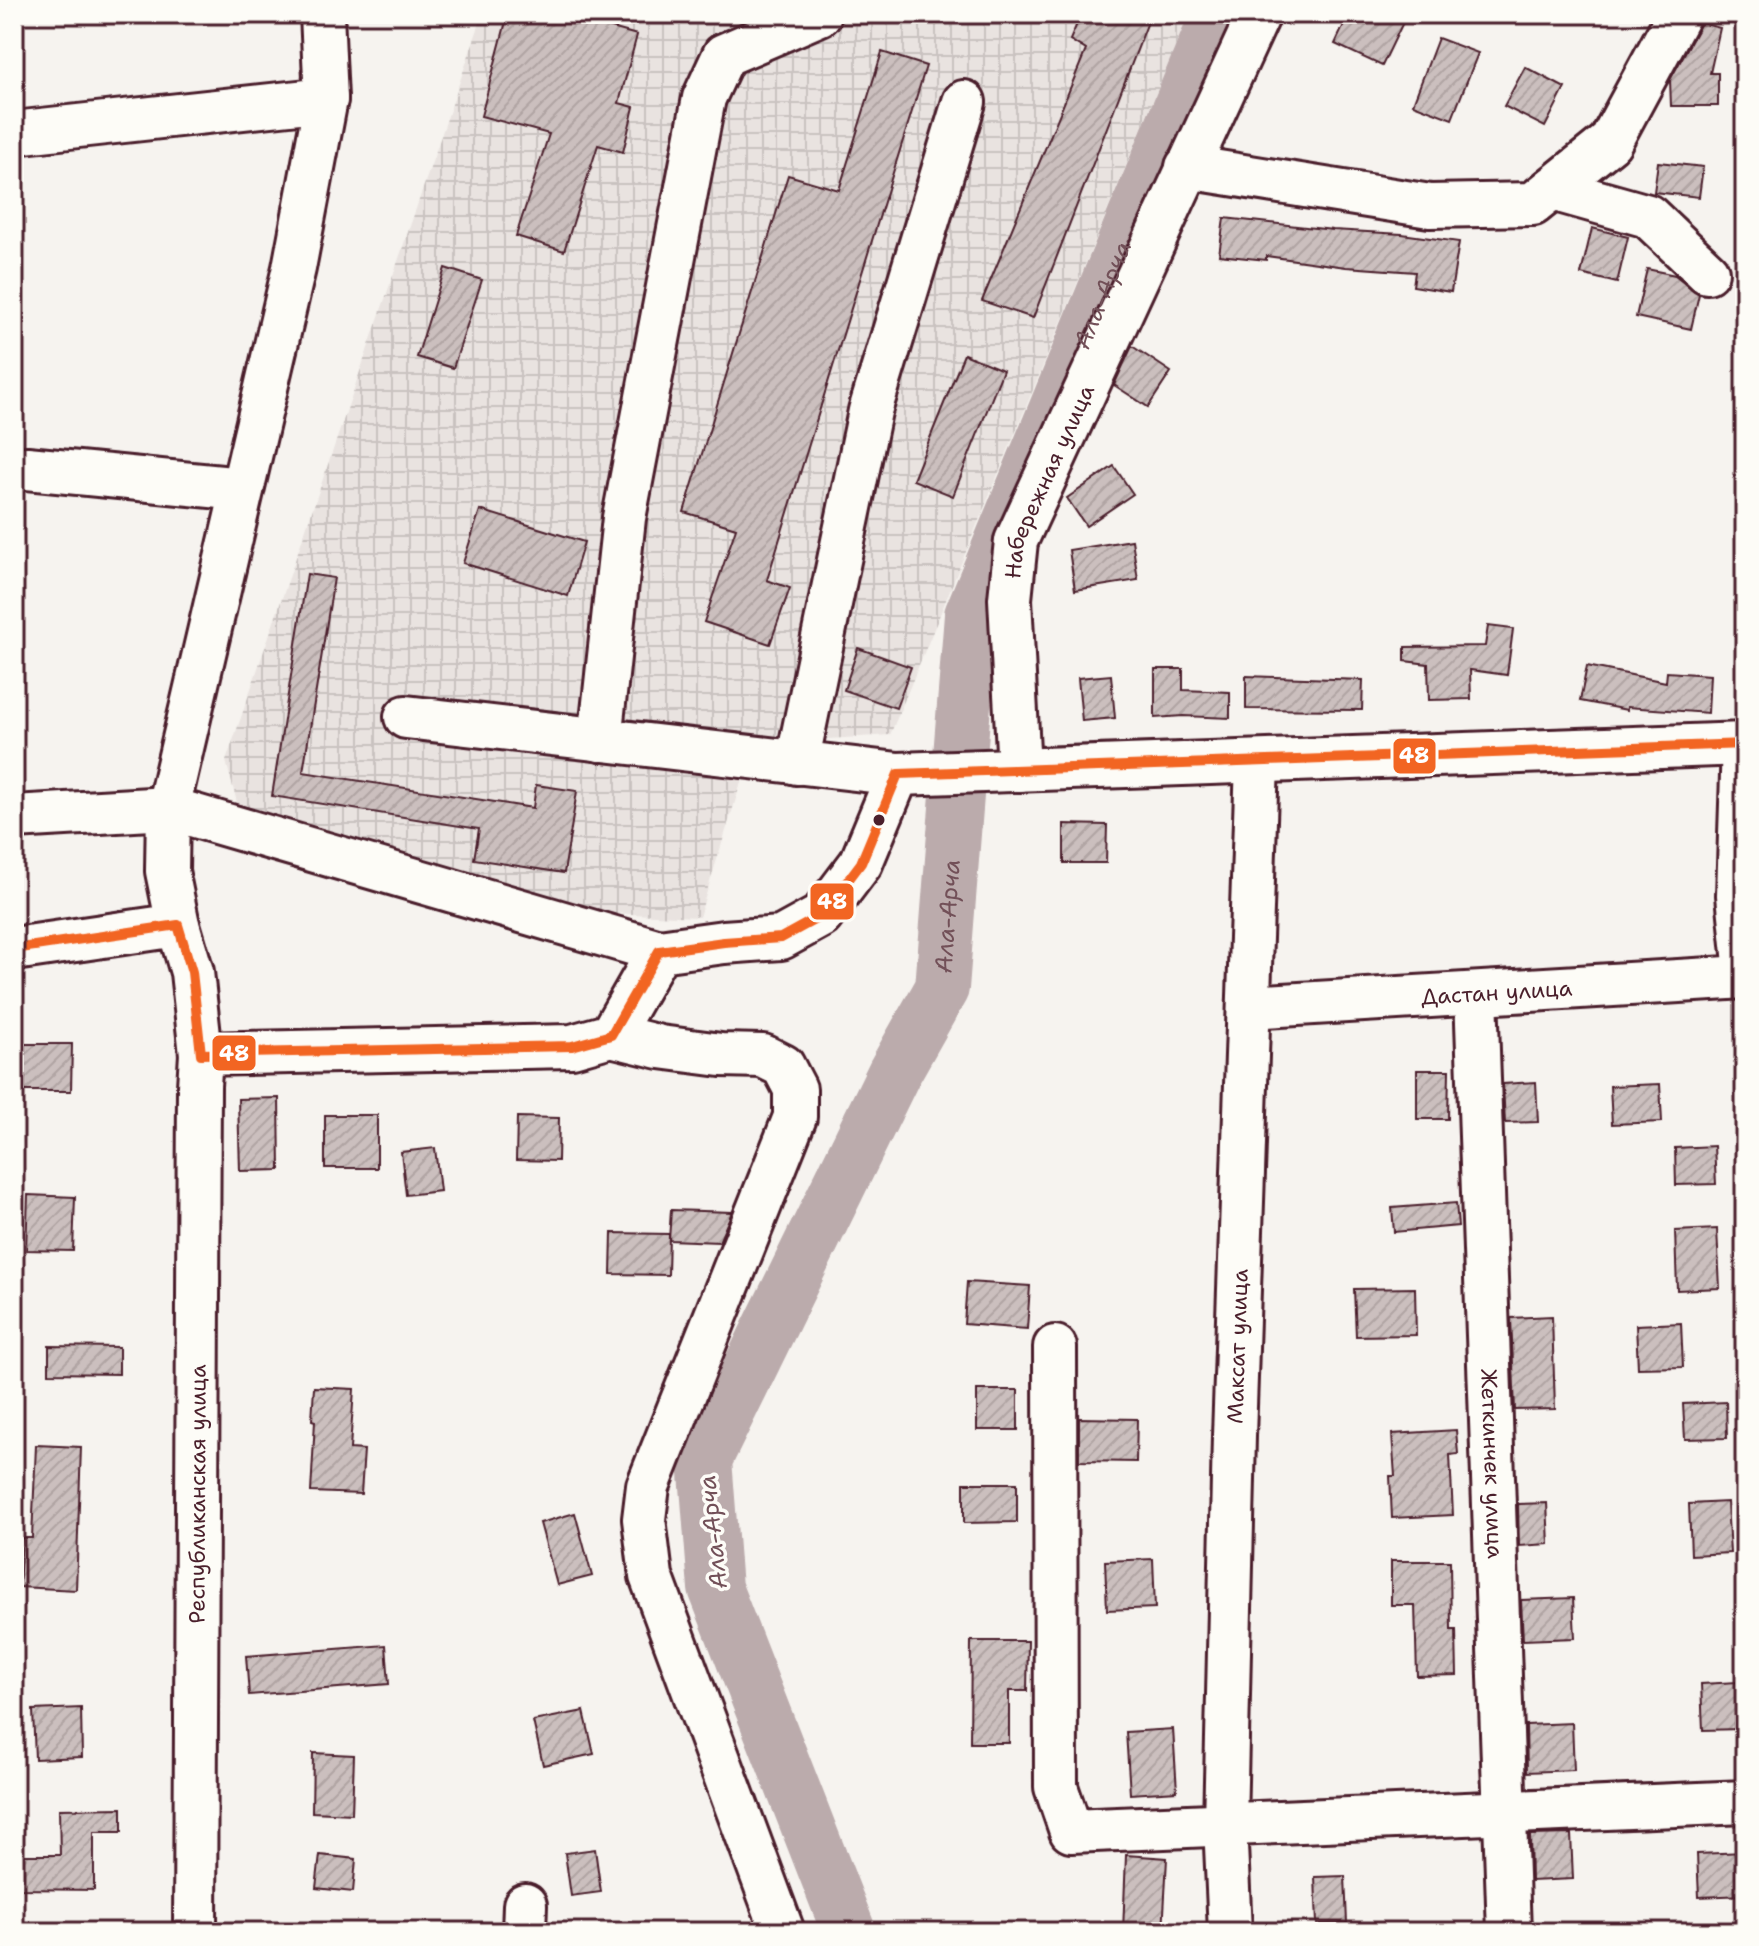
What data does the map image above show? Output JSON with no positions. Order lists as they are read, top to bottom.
{
  "streets": {
    "street": [
      "Набережная улица",
      "Дастан улица",
      "Максат улица",
      "Жеткинчек улица",
      "Республиканская улица"
    ]
  },
  "crossings": [
    ["Дастан улица", "Максат улица"],
    ["Дастан улица", "Жеткинчек улица"]
  ],
  "water": ["Ала-Арча"],
  "lines": ["transit line 48"]
}
